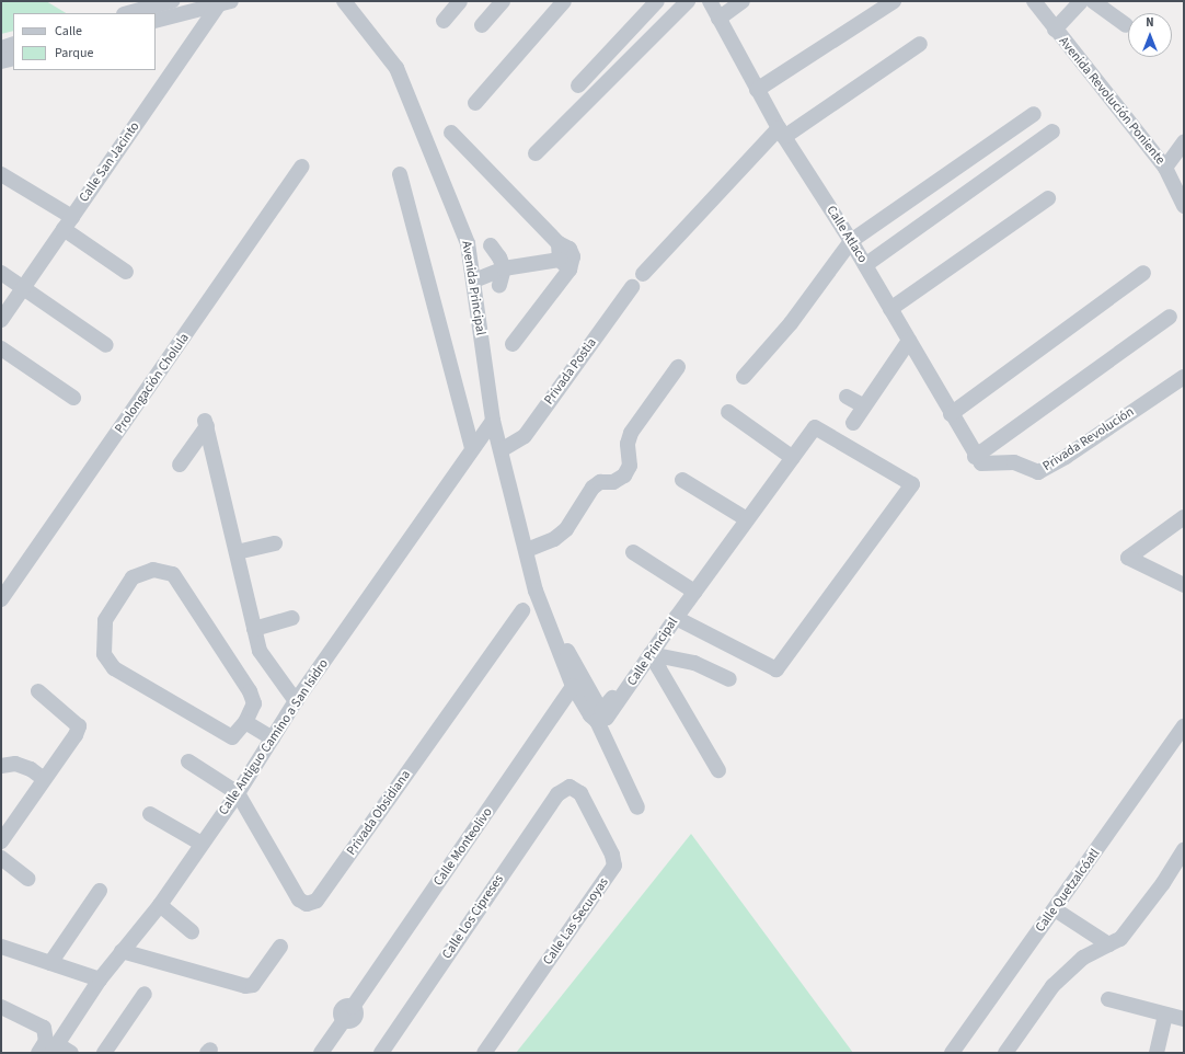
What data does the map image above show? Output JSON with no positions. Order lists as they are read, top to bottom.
{
  "streets": {
    "street": [
      "Avenida Revolución Poniente",
      "Calle San Jacinto",
      "Calle Atlaco",
      "Avenida Principal",
      "Privada Postia",
      "Prolongación Cholula",
      "Privada Revolución",
      "Calle Principal",
      "Calle Antiguo Camino a San Isidro",
      "Privada Obsidiana",
      "Calle Monteolivo",
      "Calle Quetzalcóatl",
      "Calle Los Cipreses",
      "Calle Las Secuoyas"
    ]
  },
  "crossings": [
    ["Calle Atlaco", "Privada Revolución"],
    ["Avenida Principal", "Privada Postia"],
    ["Avenida Principal", "Calle Antiguo Camino a San Isidro"],
    ["Calle Antiguo Camino a San Isidro", "Privada Obsidiana"],
    ["Calle Los Cipreses", "Calle Las Secuoyas"]
  ],
  "legend": ["Calle", "Parque"],
  "north": "top"
}
